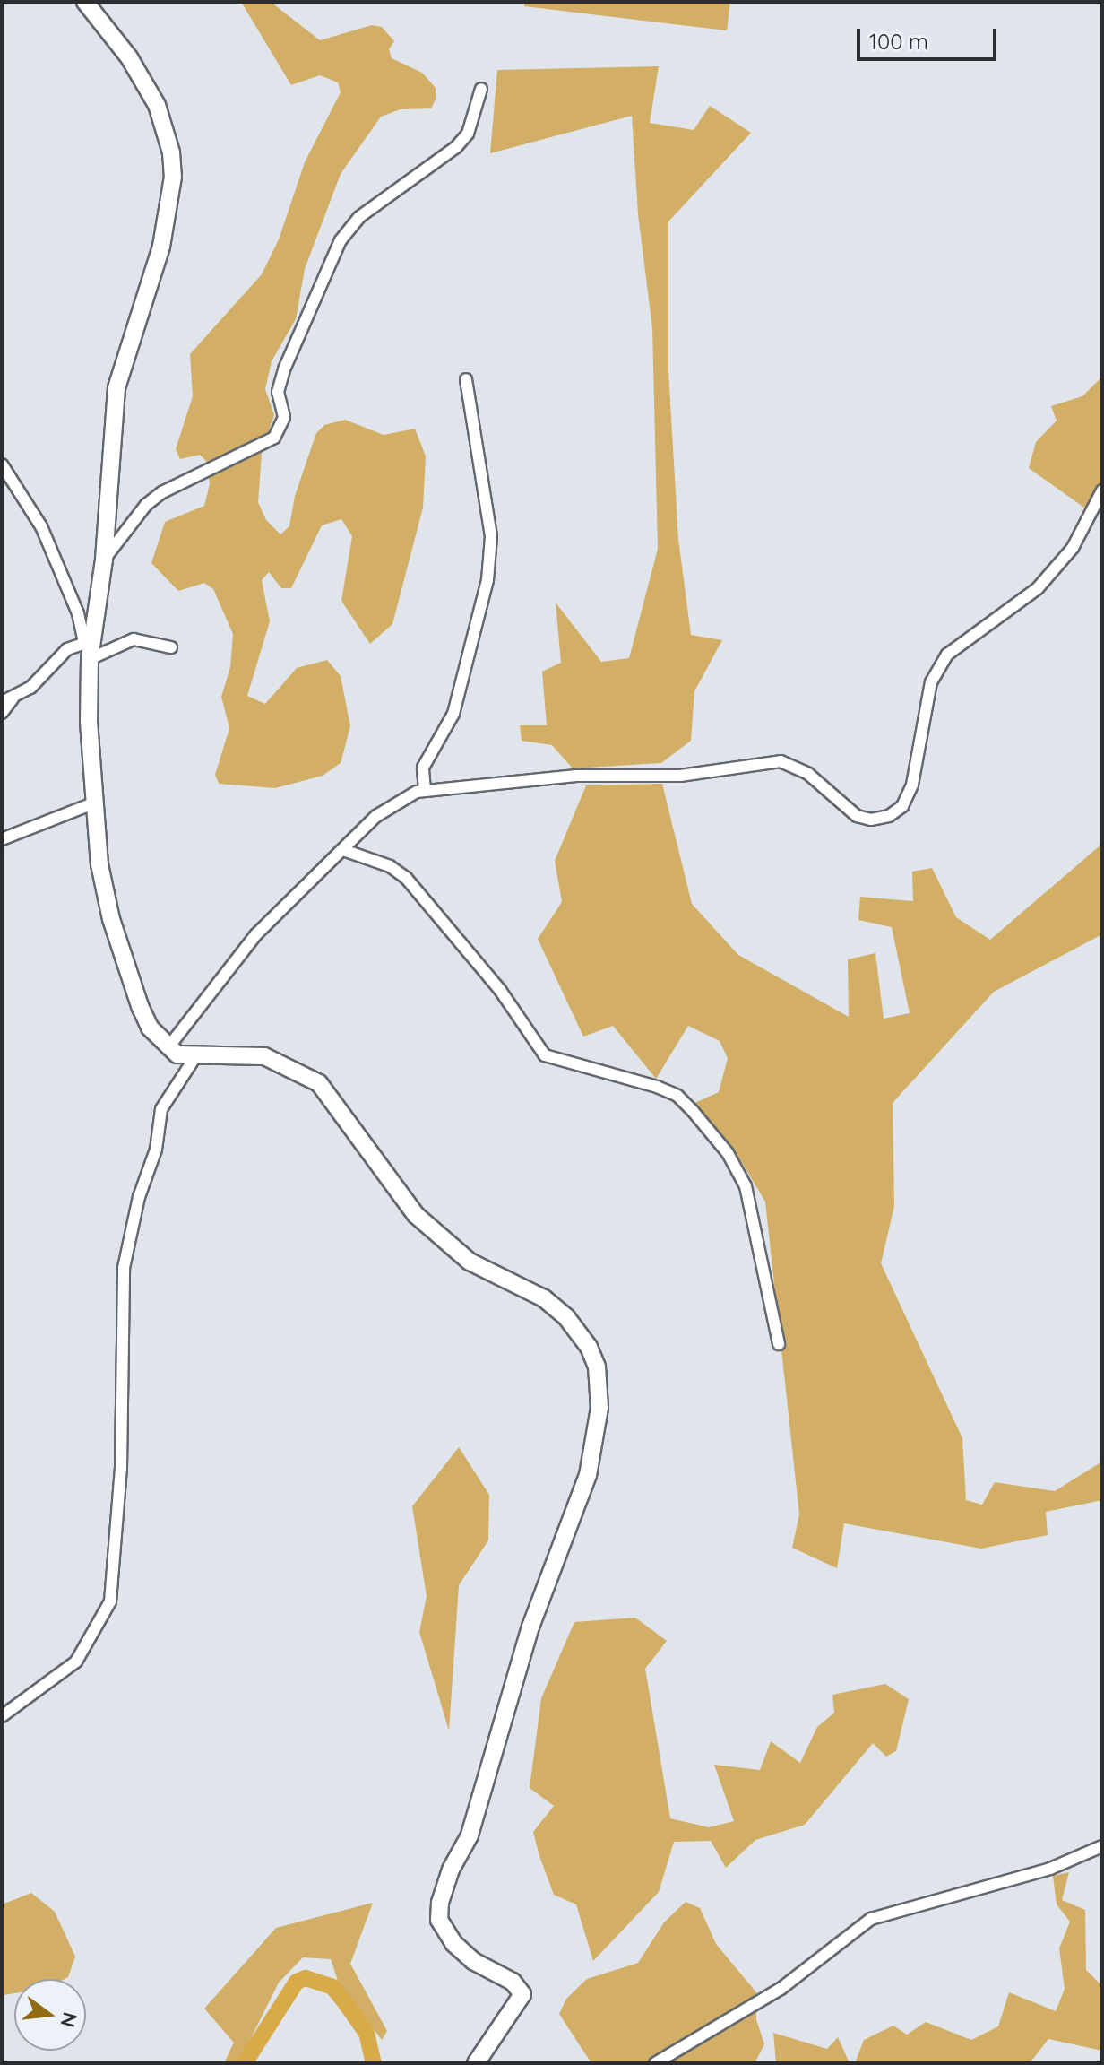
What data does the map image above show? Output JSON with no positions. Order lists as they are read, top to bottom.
{
  "scale_bar": "100 m",
  "north": "right"
}
